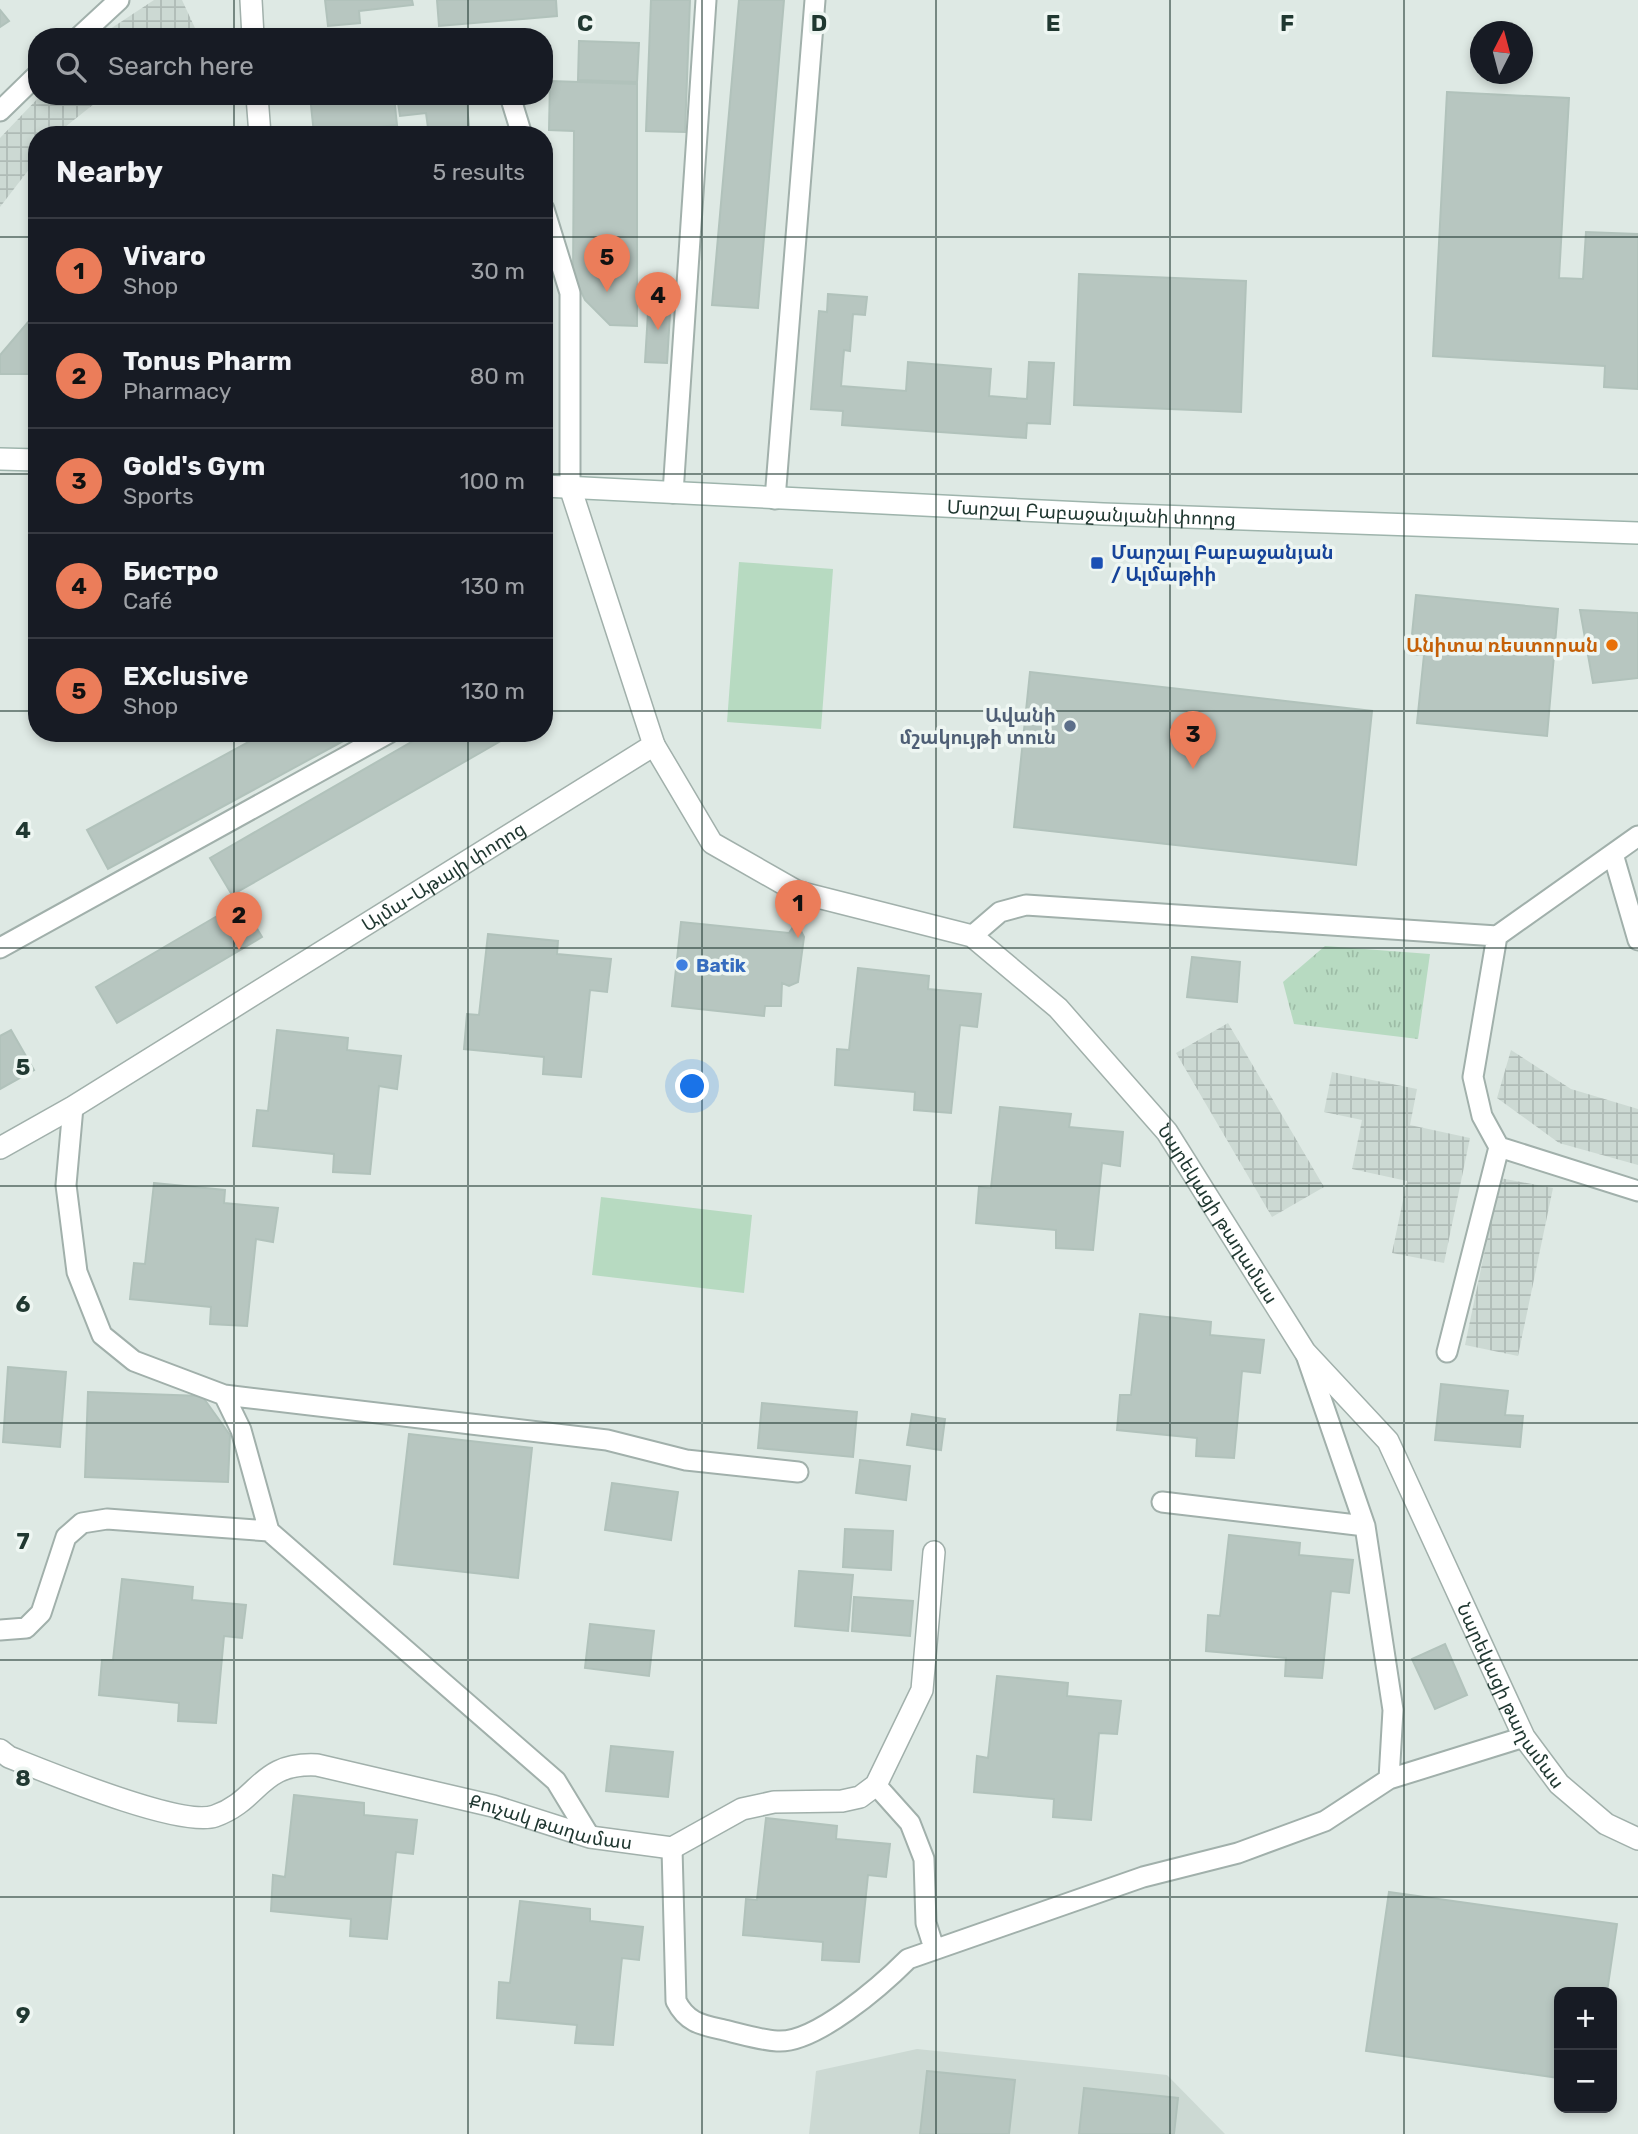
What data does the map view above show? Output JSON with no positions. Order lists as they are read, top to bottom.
{
  "streets": {
    "street": [
      "Մարշալ Բաբաջանյանի փողոց",
      "Ալմա-Աթայի փողոց",
      "Նարեկացի թաղամաս",
      "Քուչակ թաղամաս"
    ]
  },
  "crossings": [
    ["Ալմա-Աթայի փողոց", "Նարեկացի թաղամաս"]
  ],
  "places": {
    "transit": ["Մարշալ Բաբաջանյան / Ալմաթիի"],
    "other": ["Անիտա ռեստորան", "Ավանի մշակույթի տուն", "Batik"]
  },
  "north": "top",
  "page": {
    "search": "Search here",
    "heading": ["Nearby", "5 results"],
    "list": [
      {
        "mark": "1",
        "name": "Vivaro",
        "note": "Shop",
        "value": "30 m"
      },
      {
        "mark": "2",
        "name": "Tonus Pharm",
        "note": "Pharmacy",
        "value": "80 m"
      },
      {
        "mark": "3",
        "name": "Gold's Gym",
        "note": "Sports",
        "value": "100 m"
      },
      {
        "mark": "4",
        "name": "Бистро",
        "note": "Café",
        "value": "130 m"
      },
      {
        "mark": "5",
        "name": "EXclusive",
        "note": "Shop",
        "value": "130 m"
      }
    ],
    "pins": [
      "5",
      "4",
      "3",
      "1",
      "2"
    ],
    "map_buttons": ["+", "−"]
  },
  "grid": {
    "columns": [
      "C",
      "D",
      "E",
      "F"
    ],
    "rows": [
      "4",
      "5",
      "6",
      "7",
      "8",
      "9"
    ]
  }
}
